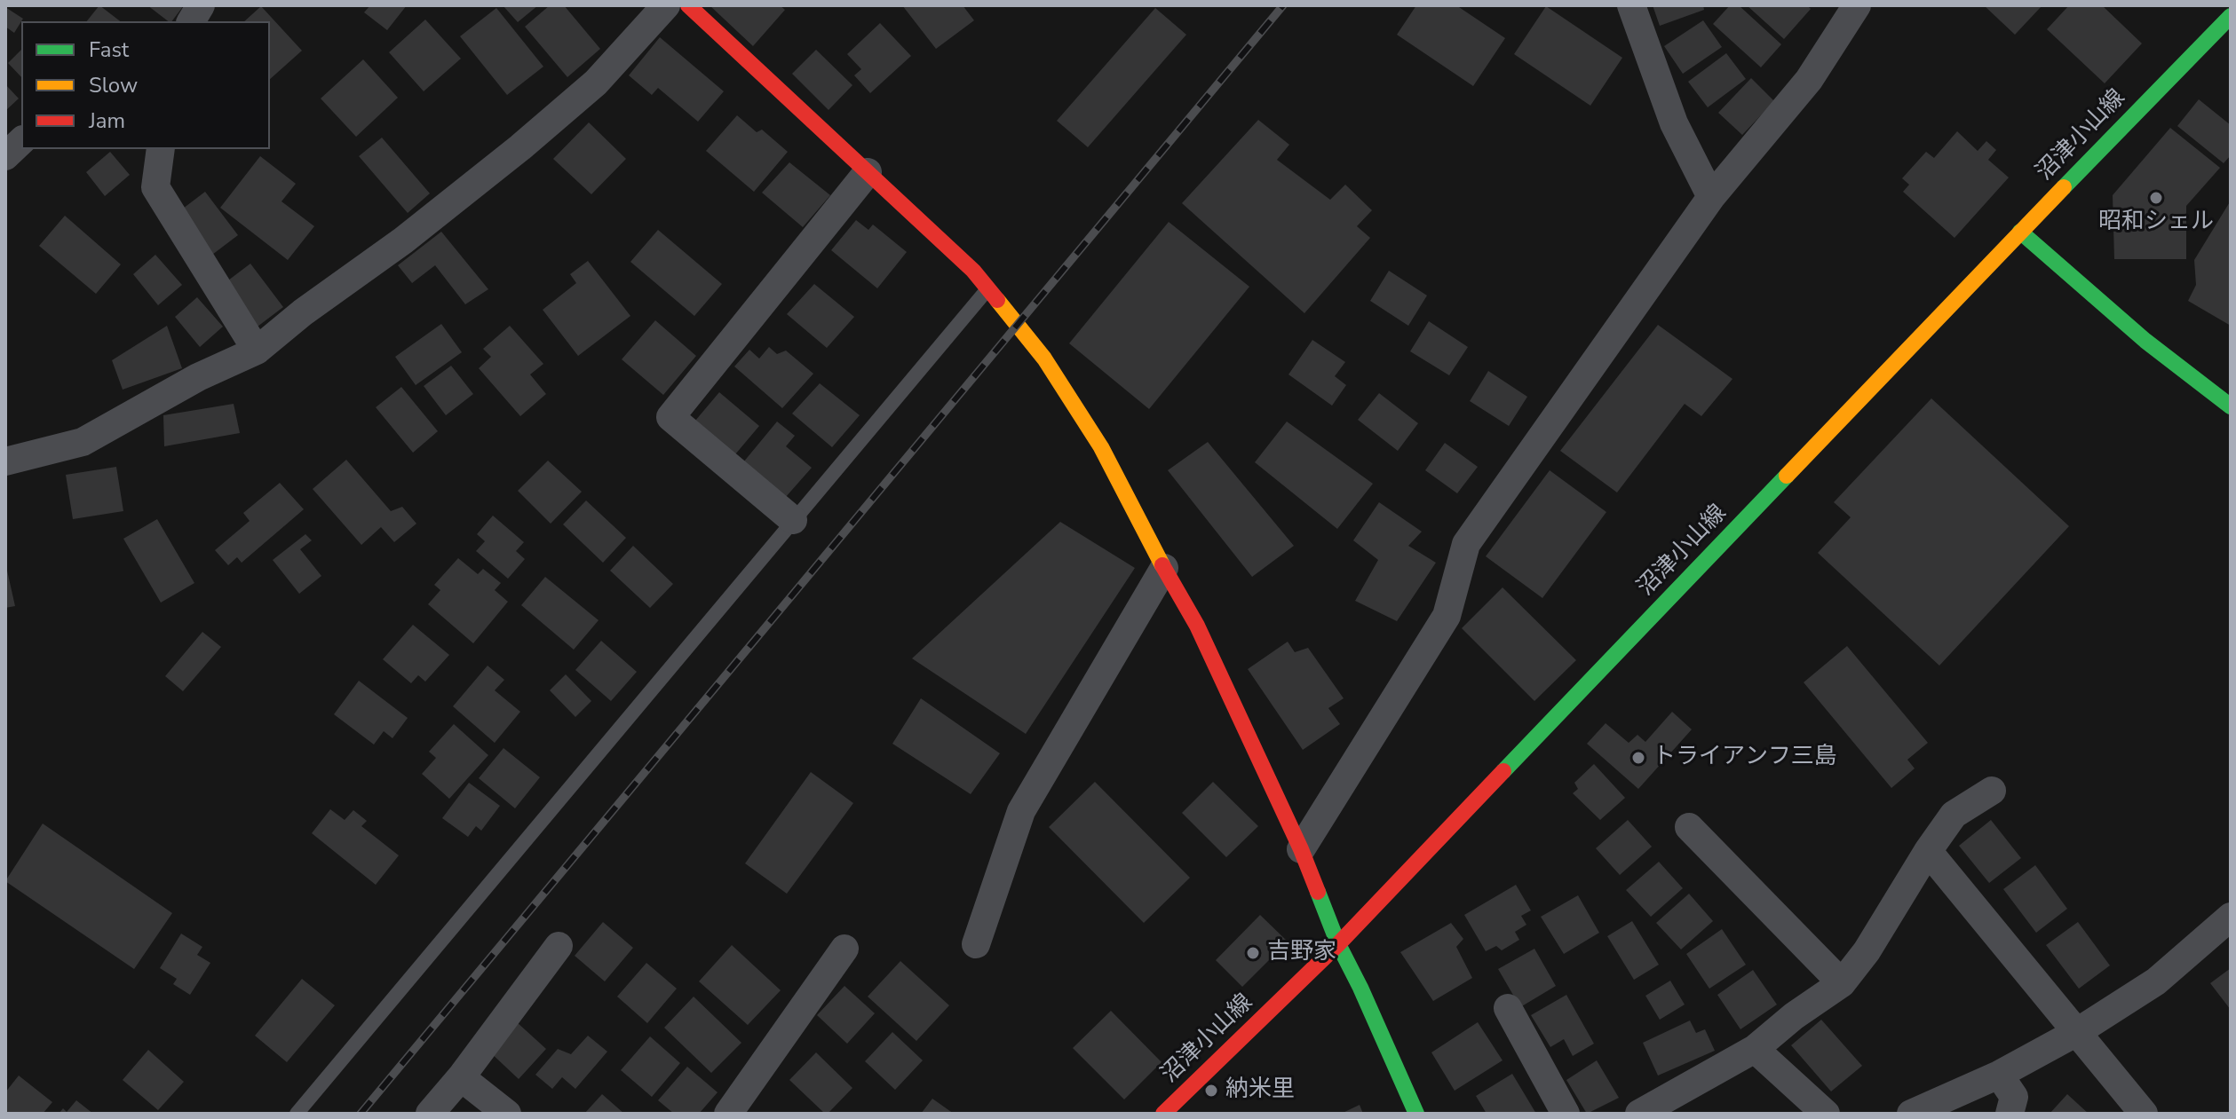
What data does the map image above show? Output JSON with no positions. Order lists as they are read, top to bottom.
{
  "streets": {
    "street": ["沼津小山線"]
  },
  "places": [
    "昭和シェル",
    "トライアンフ三島",
    "吉野家",
    "納米里"
  ],
  "legend": ["Fast", "Slow", "Jam"]
}
